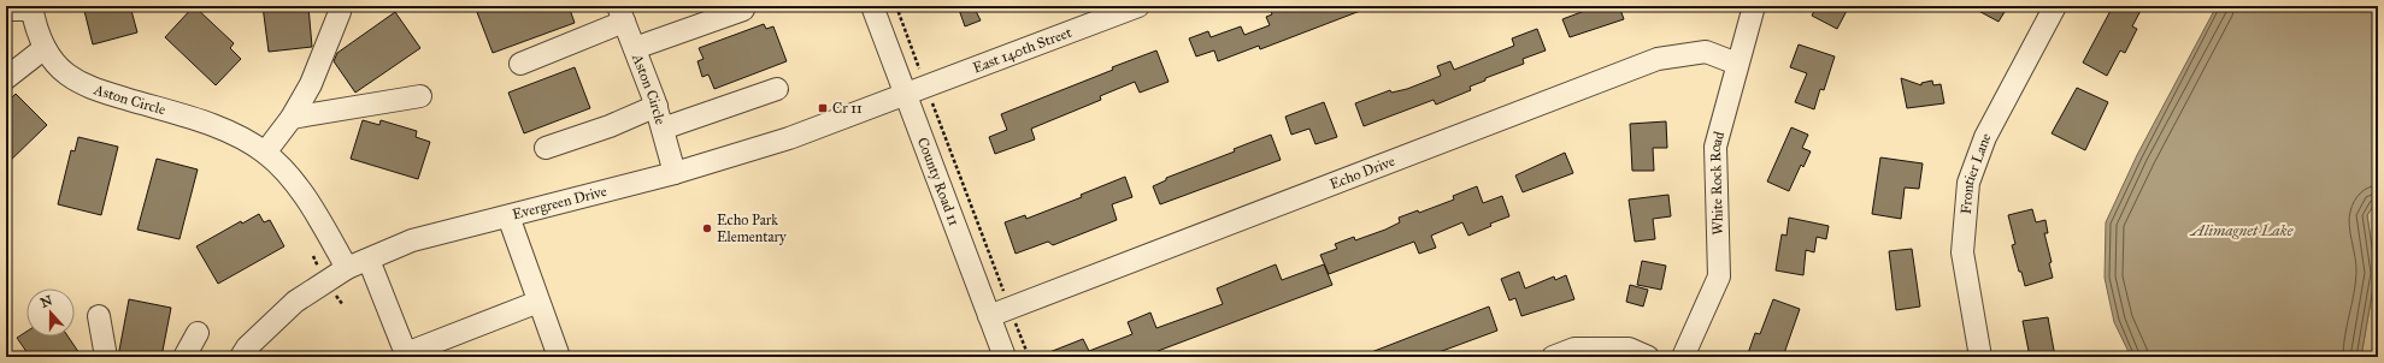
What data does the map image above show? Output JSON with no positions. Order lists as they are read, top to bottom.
{
  "streets": {
    "street": [
      "East 140th Street",
      "Aston Circle",
      "Echo Drive",
      "Frontier Lane",
      "County Road 11",
      "White Rock Road",
      "Evergreen Drive"
    ]
  },
  "crossings": [
    ["East 140th Street", "County Road 11"],
    ["East 140th Street", "Evergreen Drive"],
    ["Aston Circle", "Evergreen Drive"],
    ["Echo Drive", "County Road 11"],
    ["Echo Drive", "White Rock Road"],
    ["County Road 11", "Evergreen Drive"]
  ],
  "water": ["Alimagnet Lake"],
  "places": {
    "transit": ["Cr 11"],
    "other": ["Echo Park Elementary"]
  },
  "north": "top"
}
